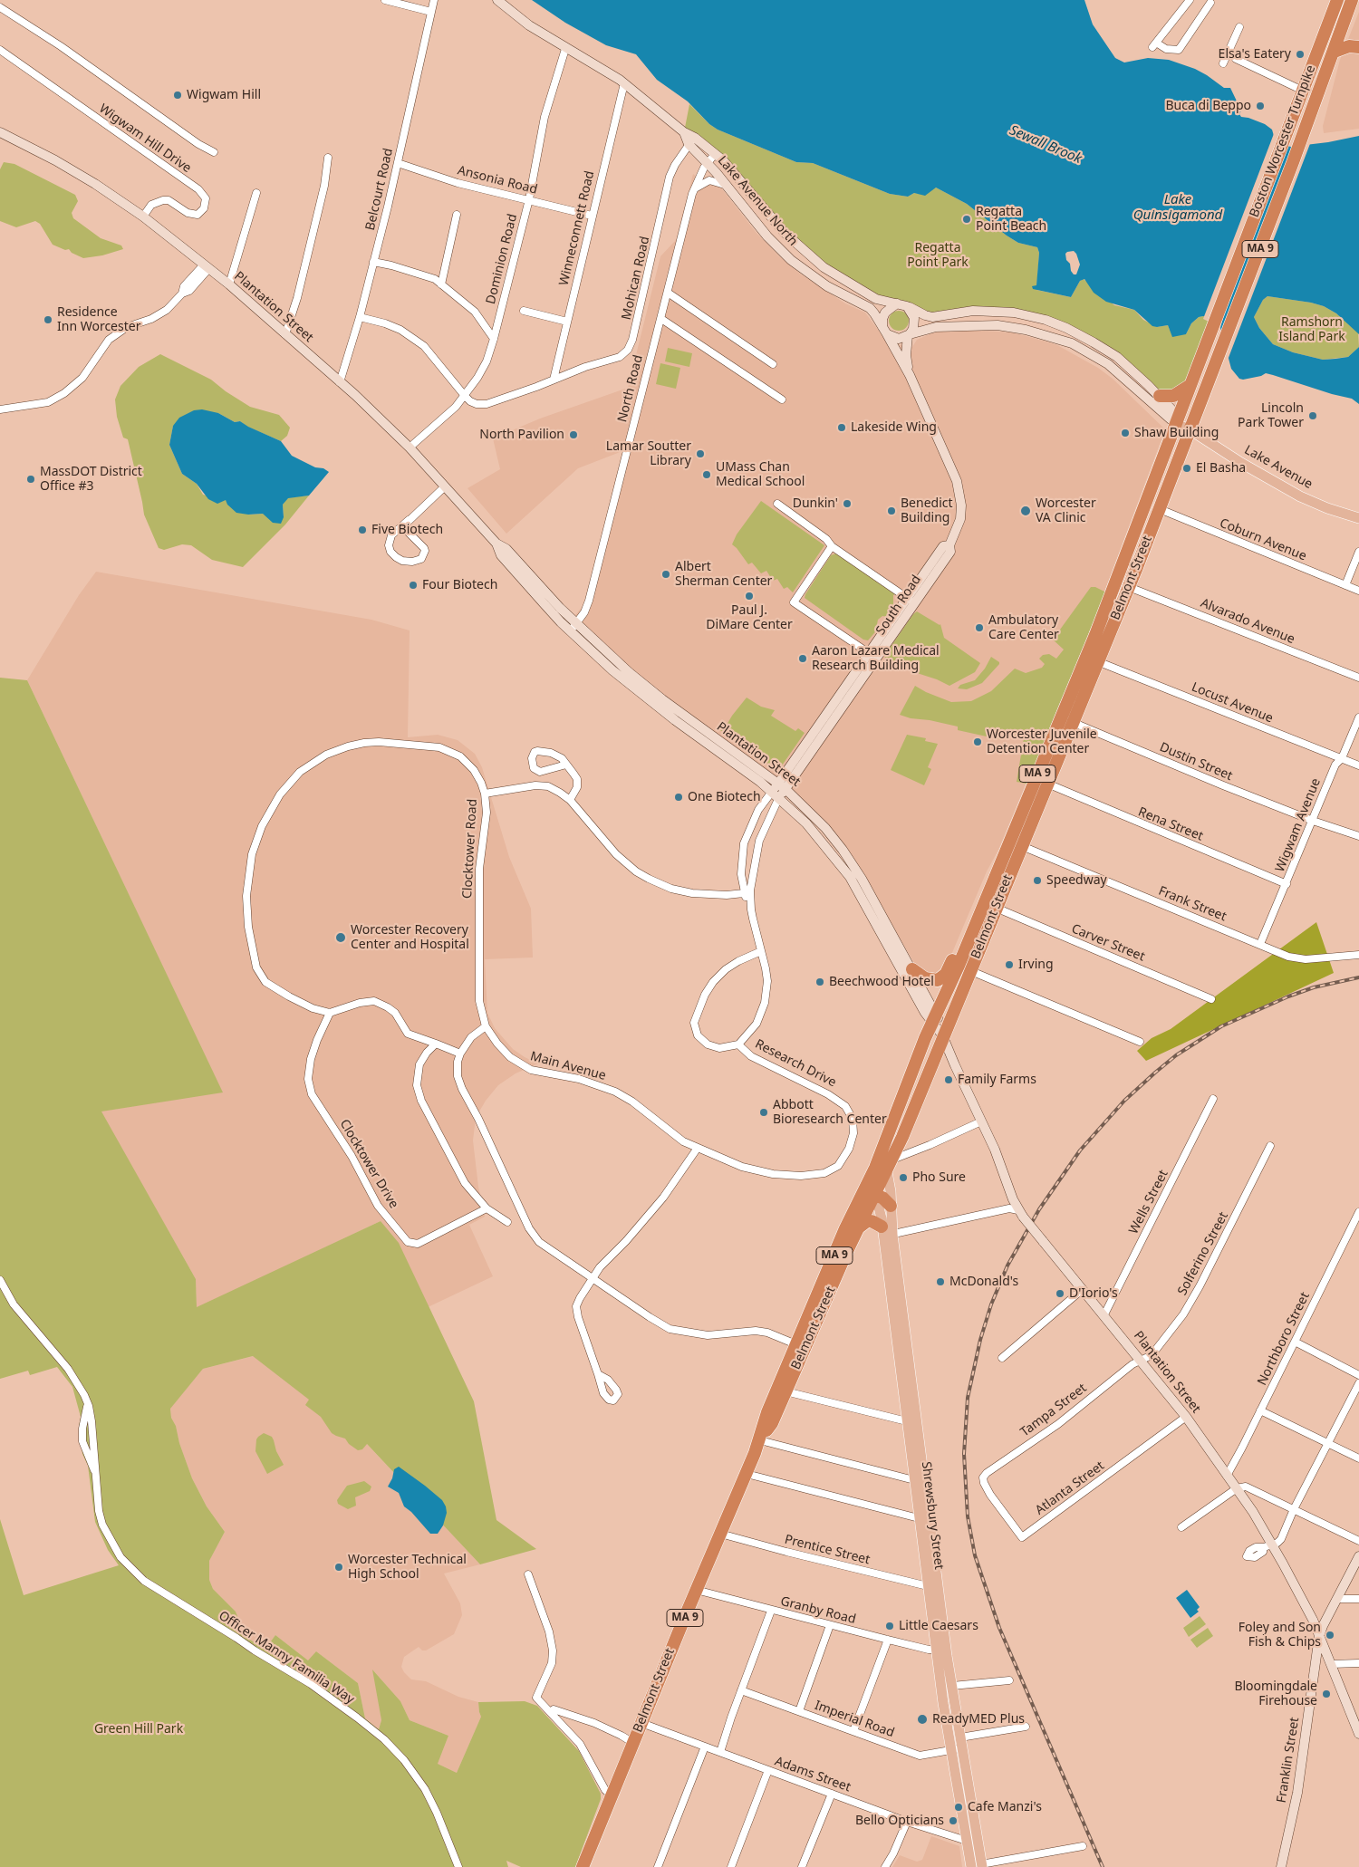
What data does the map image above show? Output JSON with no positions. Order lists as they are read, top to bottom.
{
  "streets": {
    "highway": ["Boston Worcester Turnpike", "MA 9", "Belmont Street"],
    "main road": [
      "Lake Avenue North",
      "Plantation Street",
      "Lake Avenue",
      "South Road",
      "Research Drive",
      "Shrewsbury Street",
      "Franklin Street"
    ],
    "street": [
      "Wigwam Hill Drive",
      "Ansonia Road",
      "Belcourt Road",
      "Winneconnett Road",
      "Dominion Road",
      "Mohican Road",
      "North Road",
      "Coburn Avenue",
      "Alvarado Avenue",
      "Locust Avenue",
      "Dustin Street",
      "Rena Street",
      "Wigwam Avenue",
      "Clocktower Road",
      "Frank Street",
      "Carver Street",
      "Main Avenue",
      "Clocktower Drive",
      "Wells Street",
      "Solferino Street",
      "Northboro Street",
      "Tampa Street",
      "Atlanta Street",
      "Prentice Street",
      "Granby Road",
      "Officer Manny Familia Way",
      "Imperial Road",
      "Adams Street"
    ]
  },
  "crossings": [
    ["Wigwam Hill Drive", "Plantation Street"],
    ["Boston Worcester Turnpike", "Belmont Street"],
    ["Ansonia Road", "Belcourt Road"],
    ["Ansonia Road", "Winneconnett Road"],
    ["Ansonia Road", "Dominion Road"],
    ["Belcourt Road", "Plantation Street"],
    ["Lake Avenue North", "Winneconnett Road"],
    ["Lake Avenue North", "Dominion Road"],
    ["Lake Avenue North", "Mohican Road"],
    ["Lake Avenue North", "North Road"],
    ["Lake Avenue North", "Lake Avenue"],
    ["Lake Avenue North", "Belmont Street"],
    ["Lake Avenue North", "South Road"],
    ["Winneconnett Road", "Mohican Road"],
    ["Dominion Road", "Mohican Road"],
    ["Dominion Road", "Plantation Street"],
    ["Plantation Street", "North Road"],
    ["Plantation Street", "Belmont Street"],
    ["Plantation Street", "South Road"],
    ["Plantation Street", "Research Drive"],
    ["Plantation Street", "Wells Street"],
    ["Plantation Street", "Solferino Street"],
    ["Plantation Street", "Northboro Street"],
    ["Plantation Street", "Tampa Street"],
    ["Plantation Street", "Atlanta Street"],
    ["Plantation Street", "Franklin Street"],
    ["Lake Avenue", "Belmont Street"],
    ["Coburn Avenue", "Belmont Street"],
    ["Belmont Street", "Alvarado Avenue"],
    ["Belmont Street", "Locust Avenue"],
    ["Belmont Street", "Dustin Street"],
    ["Belmont Street", "Rena Street"],
    ["Belmont Street", "Frank Street"],
    ["Belmont Street", "Carver Street"],
    ["Belmont Street", "Shrewsbury Street"],
    ["Belmont Street", "Prentice Street"],
    ["Belmont Street", "Granby Road"],
    ["Belmont Street", "Adams Street"],
    ["South Road", "Research Drive"],
    ["Locust Avenue", "Wigwam Avenue"],
    ["Dustin Street", "Wigwam Avenue"],
    ["Rena Street", "Wigwam Avenue"],
    ["Wigwam Avenue", "Frank Street"],
    ["Clocktower Road", "Main Avenue"],
    ["Clocktower Road", "Clocktower Drive"],
    ["Research Drive", "Main Avenue"],
    ["Solferino Street", "Tampa Street"],
    ["Tampa Street", "Atlanta Street"],
    ["Shrewsbury Street", "Prentice Street"],
    ["Shrewsbury Street", "Granby Road"],
    ["Shrewsbury Street", "Imperial Road"],
    ["Shrewsbury Street", "Adams Street"]
  ],
  "water": ["Sewall Brook", "Lake Quinsigamond"],
  "parks": ["Regatta Point Park", "Ramshorn Island Park", "Green Hill Park"],
  "places": [
    "Elsa's Eatery",
    "Wigwam Hill",
    "Buca di Beppo",
    "Regatta Point Beach",
    "Residence Inn Worcester",
    "Lincoln Park Tower",
    "Lakeside Wing",
    "Shaw Building",
    "North Pavilion",
    "Lamar Soutter Library",
    "El Basha",
    "UMass Chan Medical School",
    "MassDOT District Office #3",
    "Dunkin'",
    "Benedict Building",
    "Worcester VA Clinic",
    "Five Biotech",
    "Albert Sherman Center",
    "Four Biotech",
    "Paul J. DiMare Center",
    "Ambulatory Care Center",
    "Aaron Lazare Medical Research Building",
    "Worcester Juvenile Detention Center",
    "One Biotech",
    "Speedway",
    "Worcester Recovery Center and Hospital",
    "Irving",
    "Beechwood Hotel",
    "Family Farms",
    "Abbott Bioresearch Center",
    "Pho Sure",
    "McDonald's",
    "D'Iorio's",
    "Worcester Technical High School",
    "Little Caesars",
    "Foley and Son Fish & Chips",
    "Bloomingdale Firehouse",
    "ReadyMED Plus",
    "Cafe Manzi's",
    "Bello Opticians"
  ]
}
